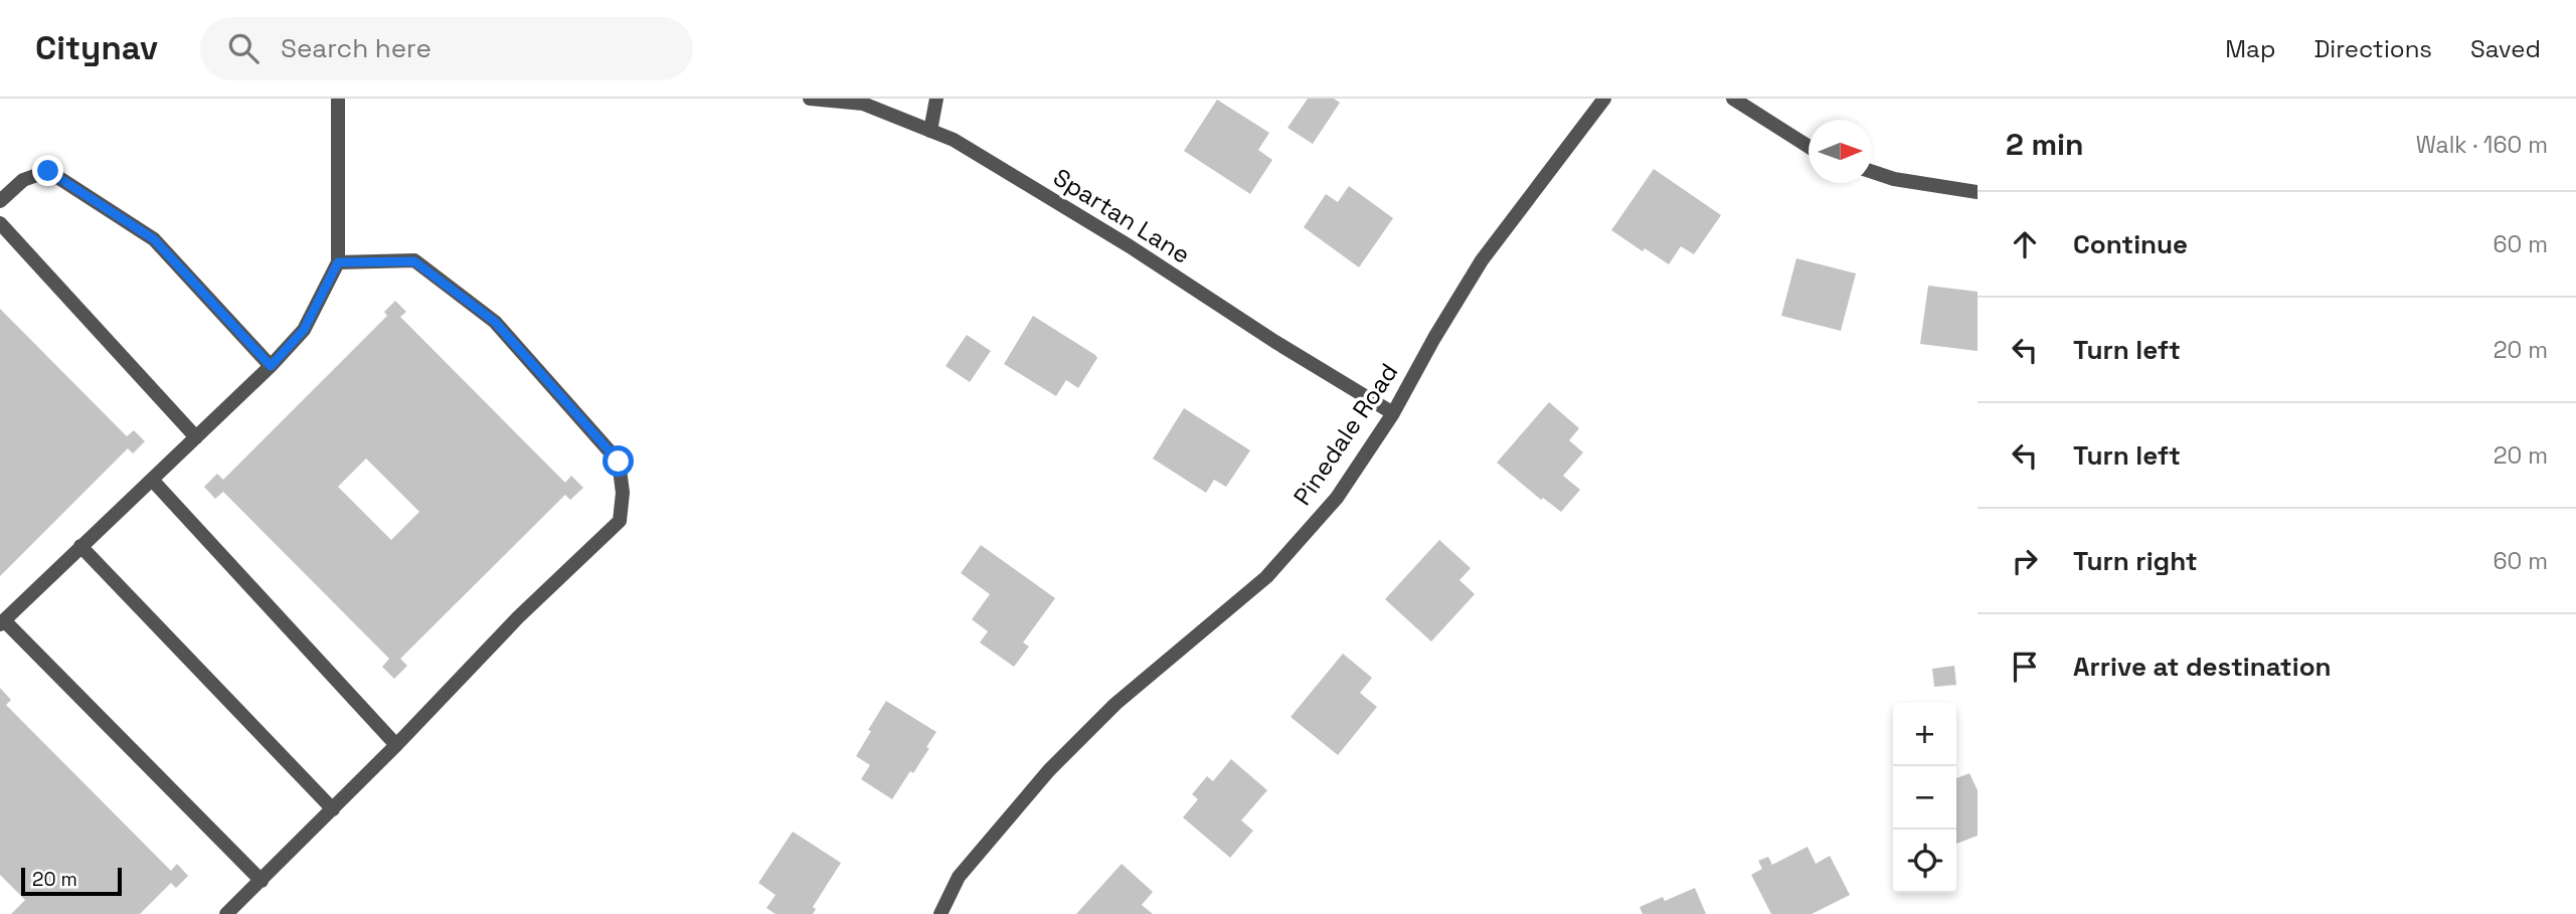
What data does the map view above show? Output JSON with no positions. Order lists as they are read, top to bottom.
{
  "streets": {
    "street": ["Spartan Lane", "Pinedale Road"]
  },
  "crossings": [
    ["Spartan Lane", "Pinedale Road"]
  ],
  "scale_bar": "20 m",
  "north": "right",
  "page": {
    "header": "Citynav",
    "search": "Search here",
    "nav": ["Map", "Directions", "Saved"],
    "heading": ["2 min", "Walk · 160 m"],
    "list": [
      ["Continue", "60 m"],
      ["Turn left", "20 m"],
      ["Turn left", "20 m"],
      ["Turn right", "60 m"],
      "Arrive at destination"
    ],
    "map_buttons": ["+", "−"],
    "scale": "20 m"
  }
}
